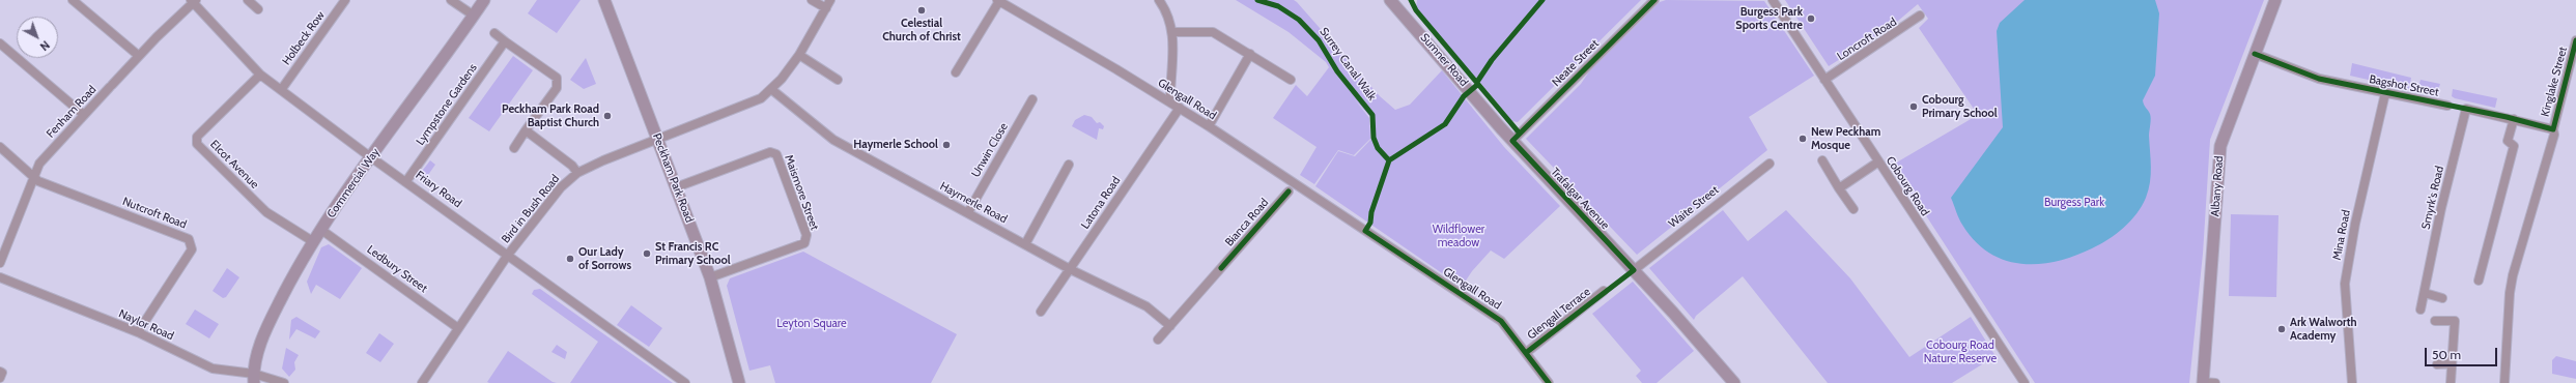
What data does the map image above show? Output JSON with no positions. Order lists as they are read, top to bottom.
{
  "streets": {
    "main road": [
      "Sumner Road",
      "Peckham Park Road",
      "Commercial Way",
      "Albany Road",
      "Trafalgar Avenue"
    ],
    "street": [
      "Holbeck Row",
      "Loncroft Road",
      "Neate Street",
      "Kinglake Street",
      "Bagshot Street",
      "Glengall Road",
      "Lympstone Gardens",
      "Fenham Road",
      "Unwin Close",
      "Elcot Avenue",
      "Cobourg Road",
      "Friary Road",
      "Maismore Street",
      "Smyrk's Road",
      "Haymerle Road",
      "Latona Road",
      "Waite Street",
      "Bird in Bush Road",
      "Nutcroft Road",
      "Bianca Road",
      "Mina Road",
      "Ledbury Street",
      "Glengall Terrace",
      "Naylor Road"
    ],
    "cycle path": ["Surrey Canal Walk"]
  },
  "crossings": [
    ["Holbeck Row", "Friary Road"],
    ["Loncroft Road", "Cobourg Road"],
    ["Sumner Road", "Neate Street"],
    ["Sumner Road", "Trafalgar Avenue"],
    ["Neate Street", "Trafalgar Avenue"],
    ["Bagshot Street", "Albany Road"],
    ["Bagshot Street", "Mina Road"],
    ["Glengall Road", "Latona Road"],
    ["Glengall Road", "Glengall Terrace"],
    ["Lympstone Gardens", "Friary Road"],
    ["Fenham Road", "Friary Road"],
    ["Fenham Road", "Nutcroft Road"],
    ["Unwin Close", "Haymerle Road"],
    ["Elcot Avenue", "Commercial Way"],
    ["Elcot Avenue", "Friary Road"],
    ["Peckham Park Road", "Maismore Street"],
    ["Peckham Park Road", "Bird in Bush Road"],
    ["Commercial Way", "Friary Road"],
    ["Commercial Way", "Ledbury Street"],
    ["Commercial Way", "Naylor Road"],
    ["Friary Road", "Bird in Bush Road"],
    ["Trafalgar Avenue", "Waite Street"],
    ["Haymerle Road", "Latona Road"],
    ["Haymerle Road", "Bird in Bush Road"],
    ["Haymerle Road", "Bianca Road"],
    ["Bird in Bush Road", "Ledbury Street"],
    ["Nutcroft Road", "Naylor Road"]
  ],
  "parks": [
    "Burgess Park",
    "Wildflower meadow",
    "Leyton Square",
    "Cobourg Road Nature Reserve"
  ],
  "places": [
    "Celestial Church of Christ",
    "Burgess Park Sports Centre",
    "Cobourg Primary School",
    "Peckham Park Road Baptist Church",
    "New Peckham Mosque",
    "Haymerle School",
    "St Francis RC Primary School",
    "Our Lady of Sorrows",
    "Ark Walworth Academy"
  ],
  "scale_bar": "50 m",
  "north": "bottom right"
}
